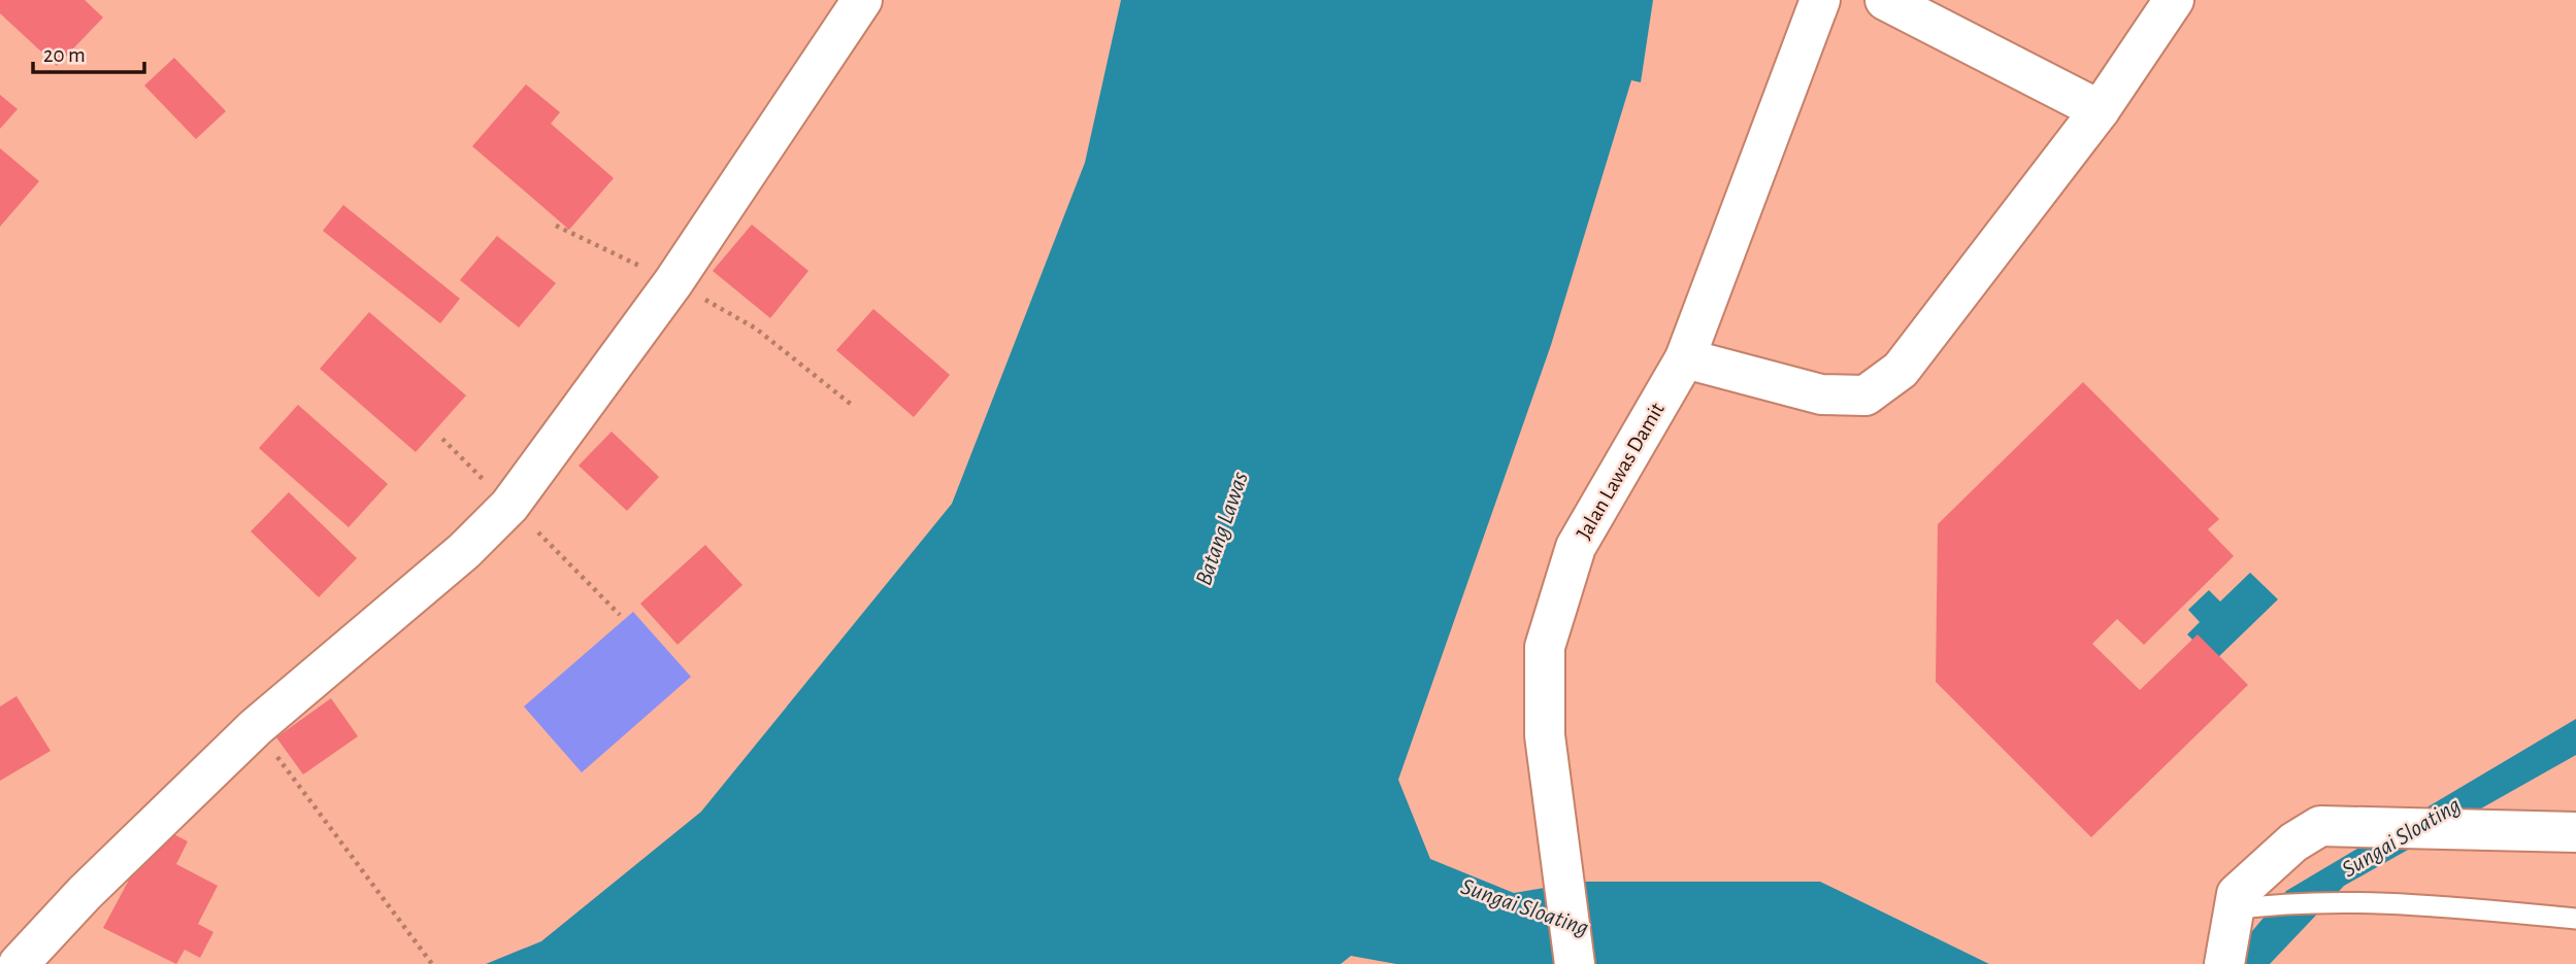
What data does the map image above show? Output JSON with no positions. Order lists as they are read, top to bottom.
{
  "streets": {
    "street": ["Jalan Lawas Damit"]
  },
  "water": ["Batang Lawas", "Sungai Sloating"],
  "scale_bar": "20 m"
}
